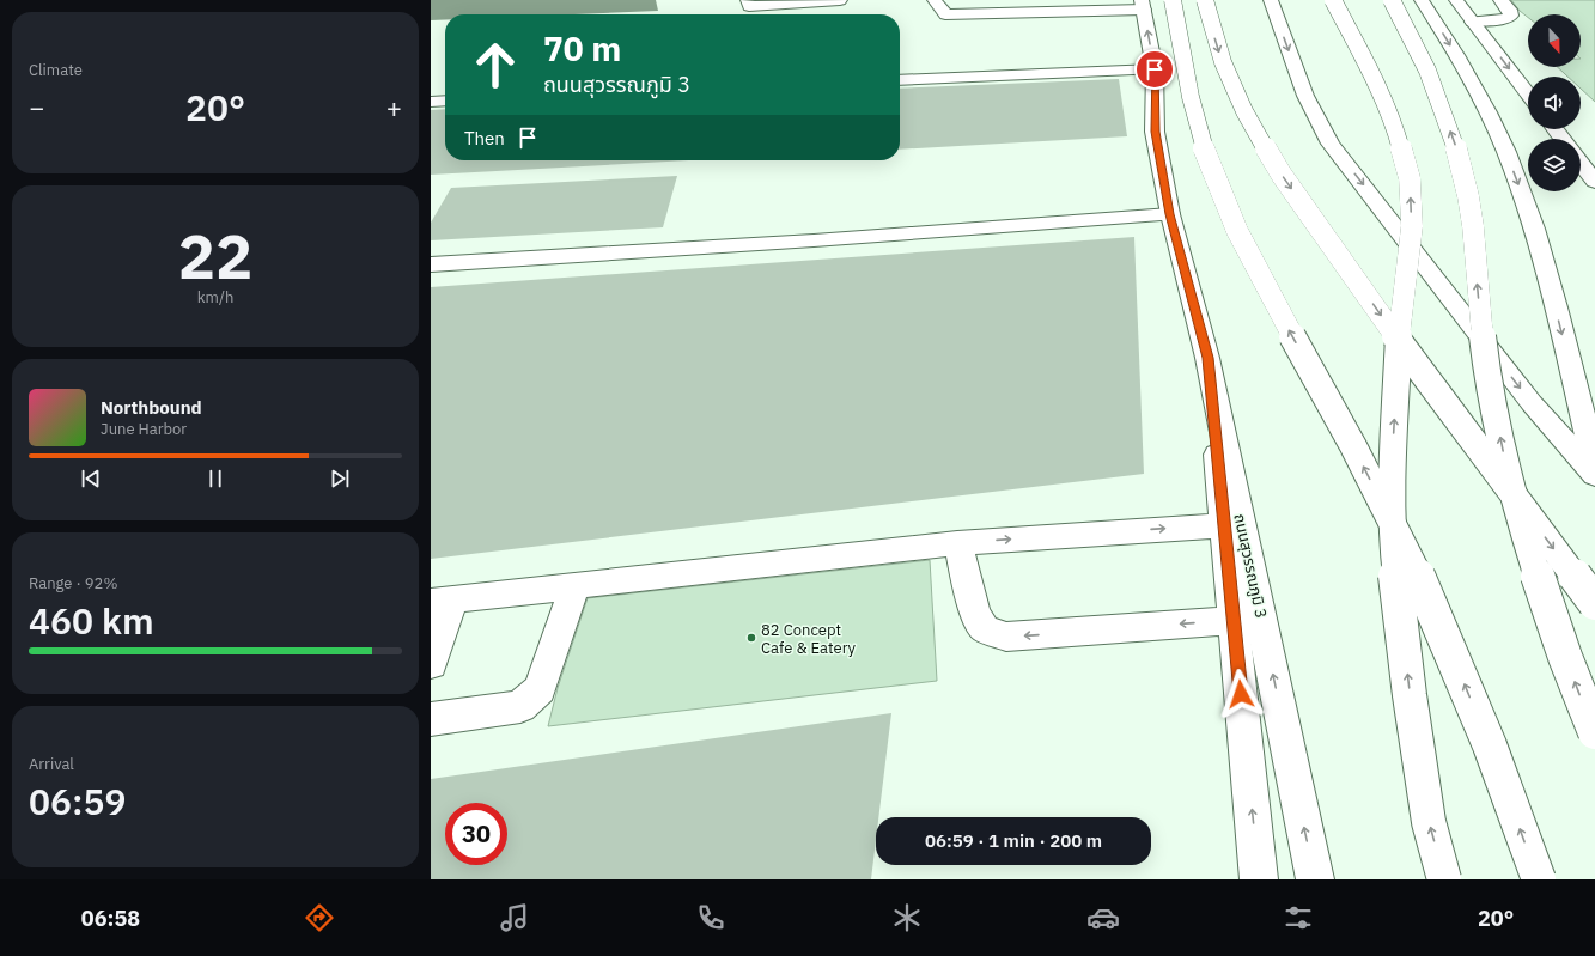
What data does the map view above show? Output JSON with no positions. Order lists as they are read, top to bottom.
{
  "streets": {
    "main road": ["ถนนสุวรรณภูมิ 3"]
  },
  "places": ["82 Concept Cafe & Eatery"],
  "north": "bottom",
  "page": {
    "tile": [
      "Climate",
      ["22", "km/h"],
      ["Range · 92%", "460 km"],
      ["Arrival", "06:59"]
    ],
    "turn": ["70 m", "ถนนสุวรรณภูมิ 3"],
    "heat": ["−", "20°", "+"],
    "then": "Then",
    "song": ["Northbound", "June Harbor"],
    "limit": "30",
    "trip": "06:59 · 1 min · 200 m",
    "tabs": ["06:58", "20°"]
  }
}
